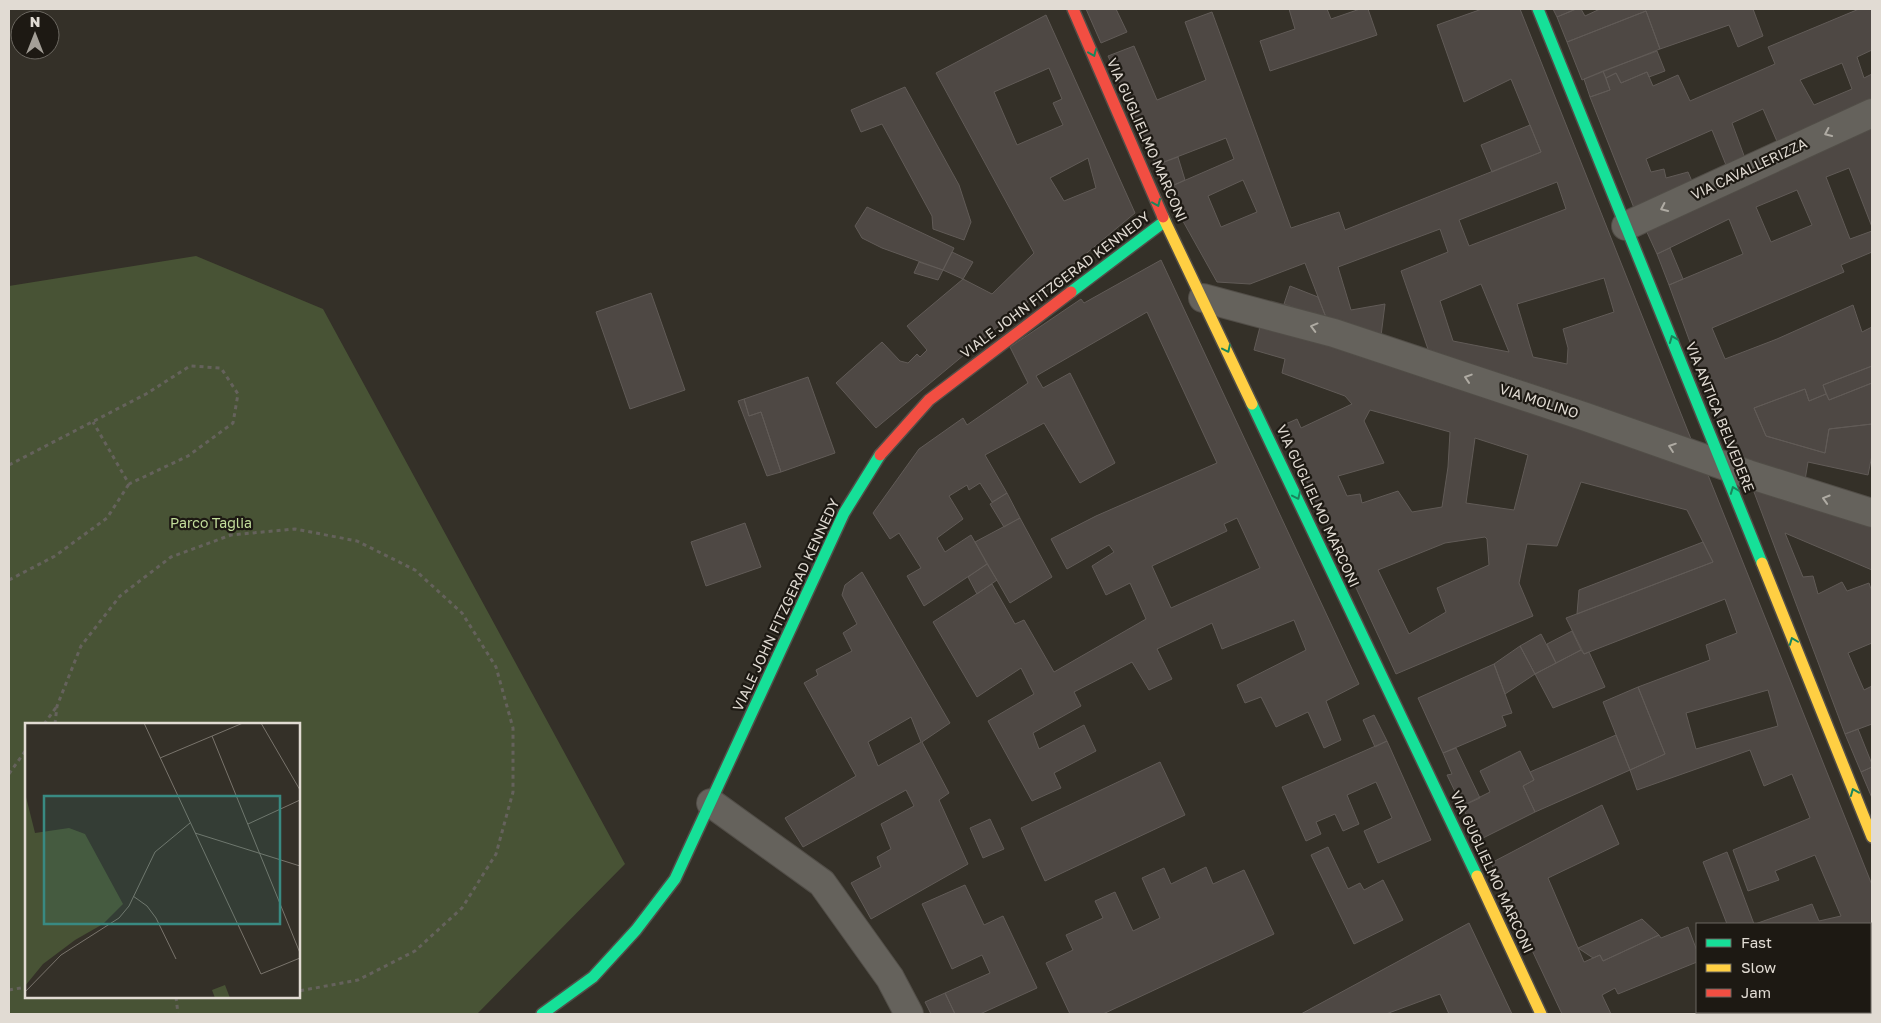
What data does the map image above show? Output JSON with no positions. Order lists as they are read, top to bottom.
{
  "streets": {
    "street": [
      "VIA GUGLIELMO MARCONI",
      "VIA CAVALLERIZZA",
      "VIALE JOHN FITZGERAD KENNEDY",
      "VIA MOLINO",
      "VIA ANTICA BELVEDERE"
    ]
  },
  "crossings": [
    ["VIA GUGLIELMO MARCONI", "VIALE JOHN FITZGERAD KENNEDY"],
    ["VIA GUGLIELMO MARCONI", "VIA MOLINO"],
    ["VIA CAVALLERIZZA", "VIA ANTICA BELVEDERE"],
    ["VIA MOLINO", "VIA ANTICA BELVEDERE"]
  ],
  "one_way": [
    "VIA GUGLIELMO MARCONI",
    "VIA CAVALLERIZZA",
    "VIA MOLINO",
    "VIA ANTICA BELVEDERE"
  ],
  "parks": ["Parco Taglia"],
  "legend": ["Fast", "Slow", "Jam"],
  "north": "top"
}
